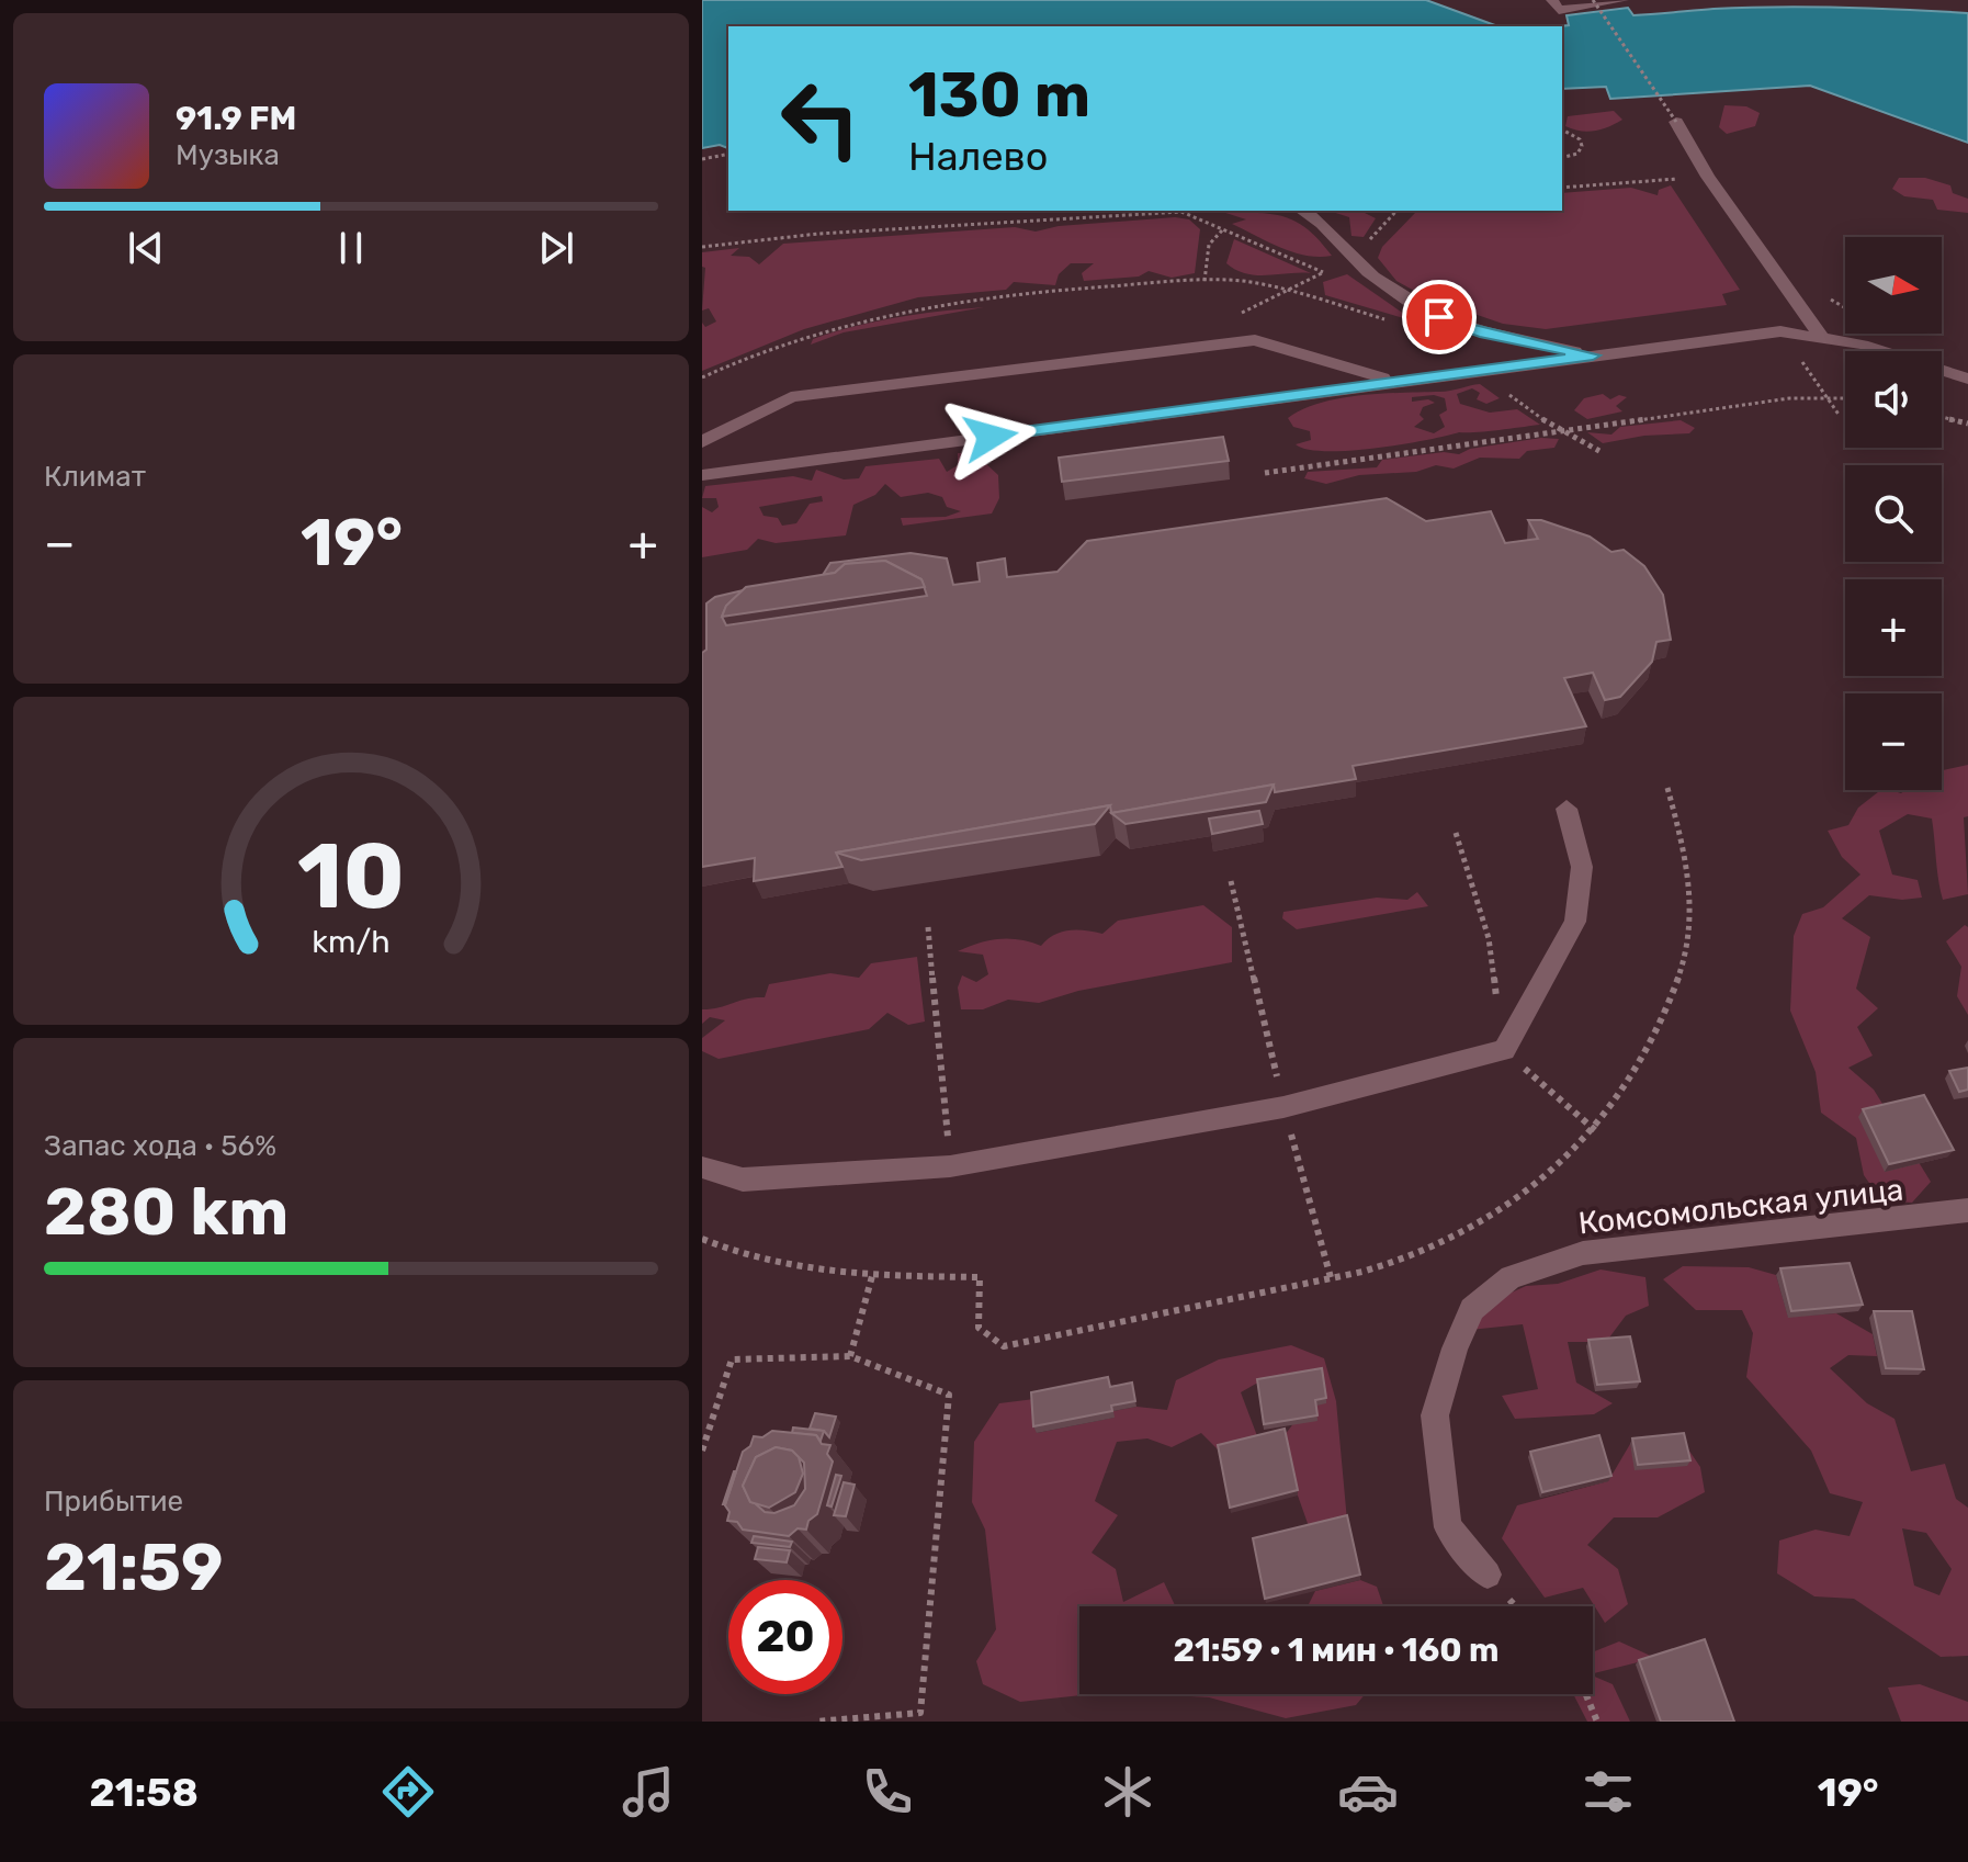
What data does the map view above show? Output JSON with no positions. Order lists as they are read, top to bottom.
{
  "streets": {
    "street": ["Комсомольская улица"]
  },
  "north": "right",
  "page": {
    "turn": ["130 m", "Налево"],
    "song": ["91.9 FM", "Музыка"],
    "map_buttons": ["+", "−"],
    "tile": [
      "Климат",
      ["Запас хода · 56%", "280 km"],
      ["Прибытие", "21:59"]
    ],
    "heat": ["−", "19°", "+"],
    "limit": "20",
    "trip": "21:59 · 1 мин · 160 m",
    "tabs": ["21:58", "19°"],
    "gauge": ["10", "km/h"]
  }
}
